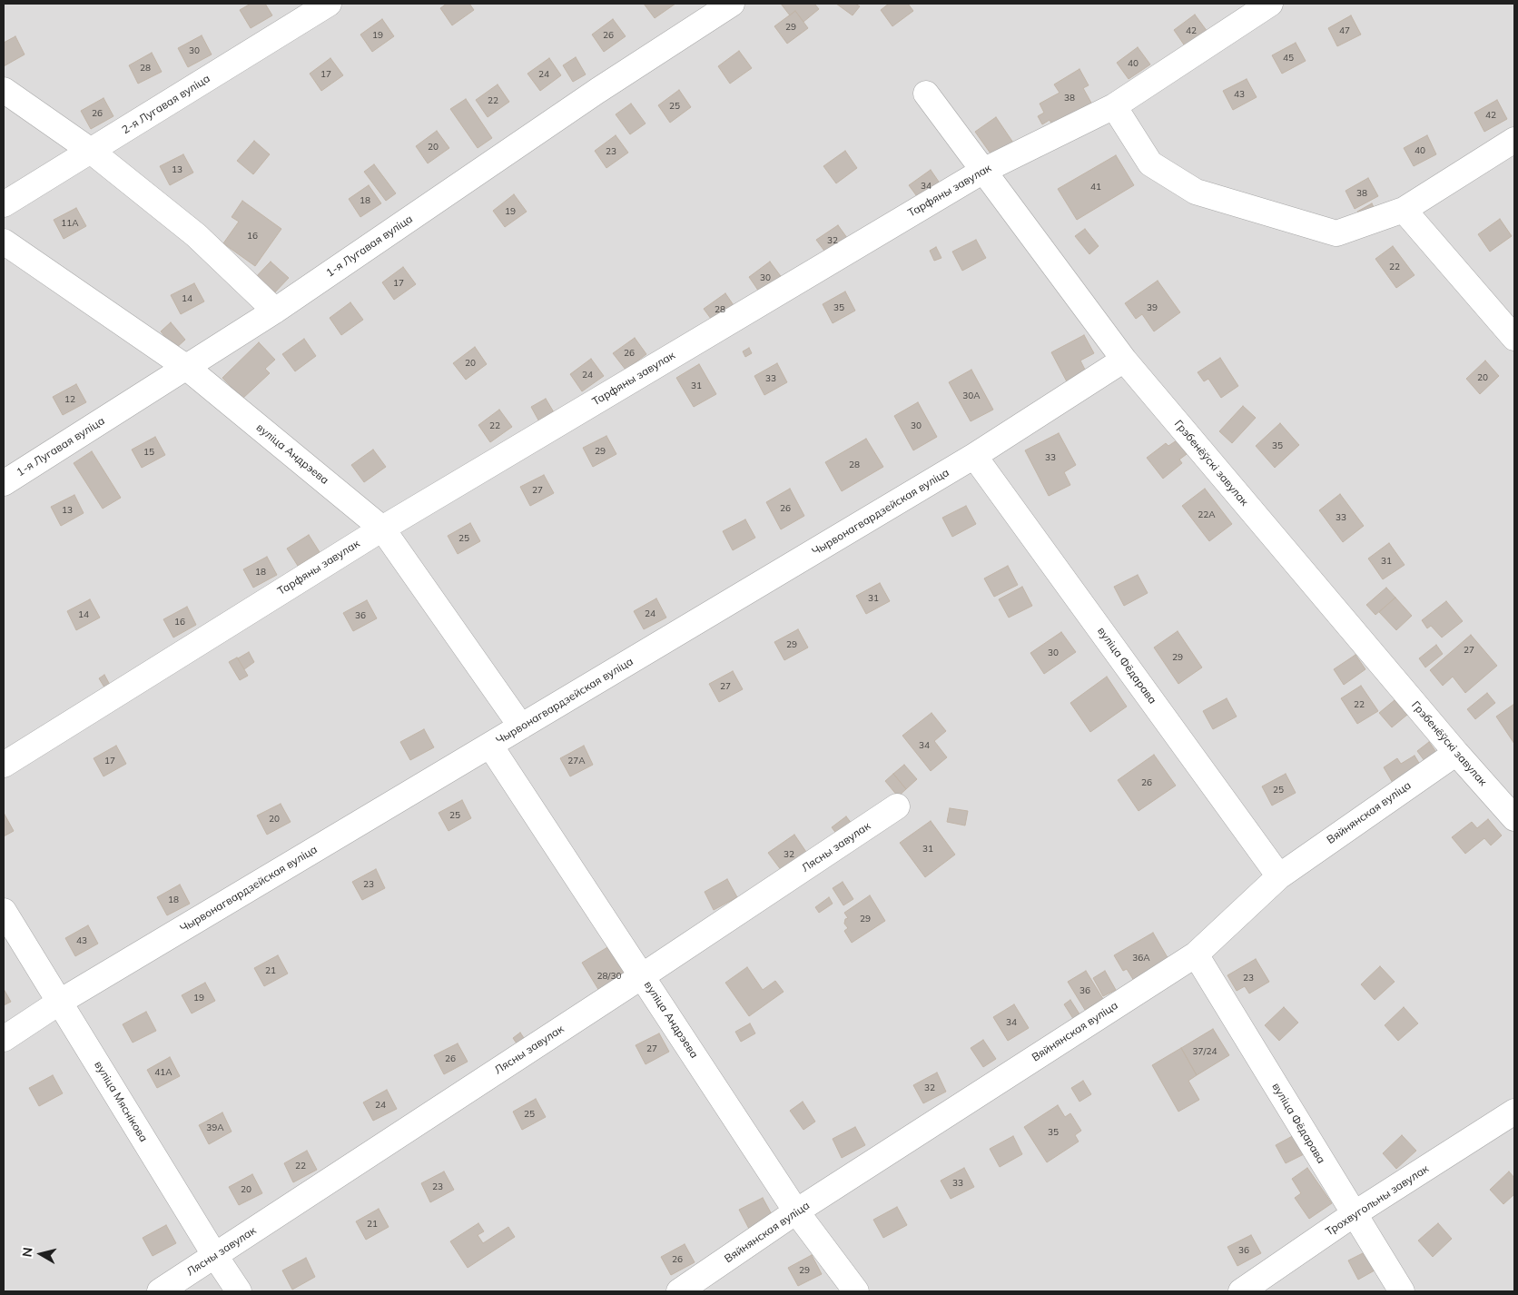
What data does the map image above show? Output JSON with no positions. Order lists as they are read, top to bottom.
{
  "streets": {
    "street": [
      "2-я Лугавая вуліца",
      "Тарфяны завулак",
      "1-я Лугавая вуліца",
      "вуліца Андрэева",
      "Грэбенёўскі завулак",
      "Чырвонагвардзейская вуліца",
      "вуліца Фёдарава",
      "Вяйнянская вуліца",
      "Лясны завулак",
      "вуліца Мяснікова",
      "Трохвугольны завулак"
    ]
  },
  "crossings": [
    ["Тарфяны завулак", "вуліца Андрэева"],
    ["Тарфяны завулак", "Грэбенёўскі завулак"],
    ["1-я Лугавая вуліца", "вуліца Андрэева"],
    ["вуліца Андрэева", "Чырвонагвардзейская вуліца"],
    ["вуліца Андрэева", "Вяйнянская вуліца"],
    ["вуліца Андрэева", "Лясны завулак"],
    ["Грэбенёўскі завулак", "Чырвонагвардзейская вуліца"],
    ["Грэбенёўскі завулак", "Вяйнянская вуліца"],
    ["Чырвонагвардзейская вуліца", "вуліца Фёдарава"],
    ["Чырвонагвардзейская вуліца", "вуліца Мяснікова"],
    ["вуліца Фёдарава", "Вяйнянская вуліца"],
    ["вуліца Фёдарава", "Трохвугольны завулак"],
    ["Лясны завулак", "вуліца Мяснікова"]
  ],
  "house_numbers": [
    "29",
    "42",
    "47",
    "19",
    "26",
    "30",
    "45",
    "40",
    "28",
    "17",
    "24",
    "43",
    "38",
    "22",
    "25",
    "26",
    "42",
    "20",
    "40",
    "23",
    "13",
    "34",
    "41",
    "38",
    "18",
    "19",
    "11А",
    "16",
    "32",
    "22",
    "30",
    "17",
    "14",
    "35",
    "39",
    "28",
    "26",
    "20",
    "24",
    "20",
    "33",
    "31",
    "30А",
    "12",
    "22",
    "30",
    "35",
    "29",
    "15",
    "33",
    "28",
    "27",
    "26",
    "13",
    "22А",
    "33",
    "25",
    "31",
    "18",
    "31",
    "24",
    "14",
    "36",
    "16",
    "29",
    "27",
    "30",
    "29",
    "27",
    "22",
    "34",
    "17",
    "27А",
    "26",
    "25",
    "25",
    "20",
    "31",
    "32",
    "23",
    "18",
    "29",
    "43",
    "36А",
    "21",
    "28/30",
    "23",
    "36",
    "19",
    "34",
    "27",
    "37/24",
    "26",
    "41А",
    "32",
    "24",
    "25",
    "39А",
    "35",
    "22",
    "33",
    "23",
    "20",
    "21",
    "36",
    "26",
    "29"
  ],
  "north": "left"
}
